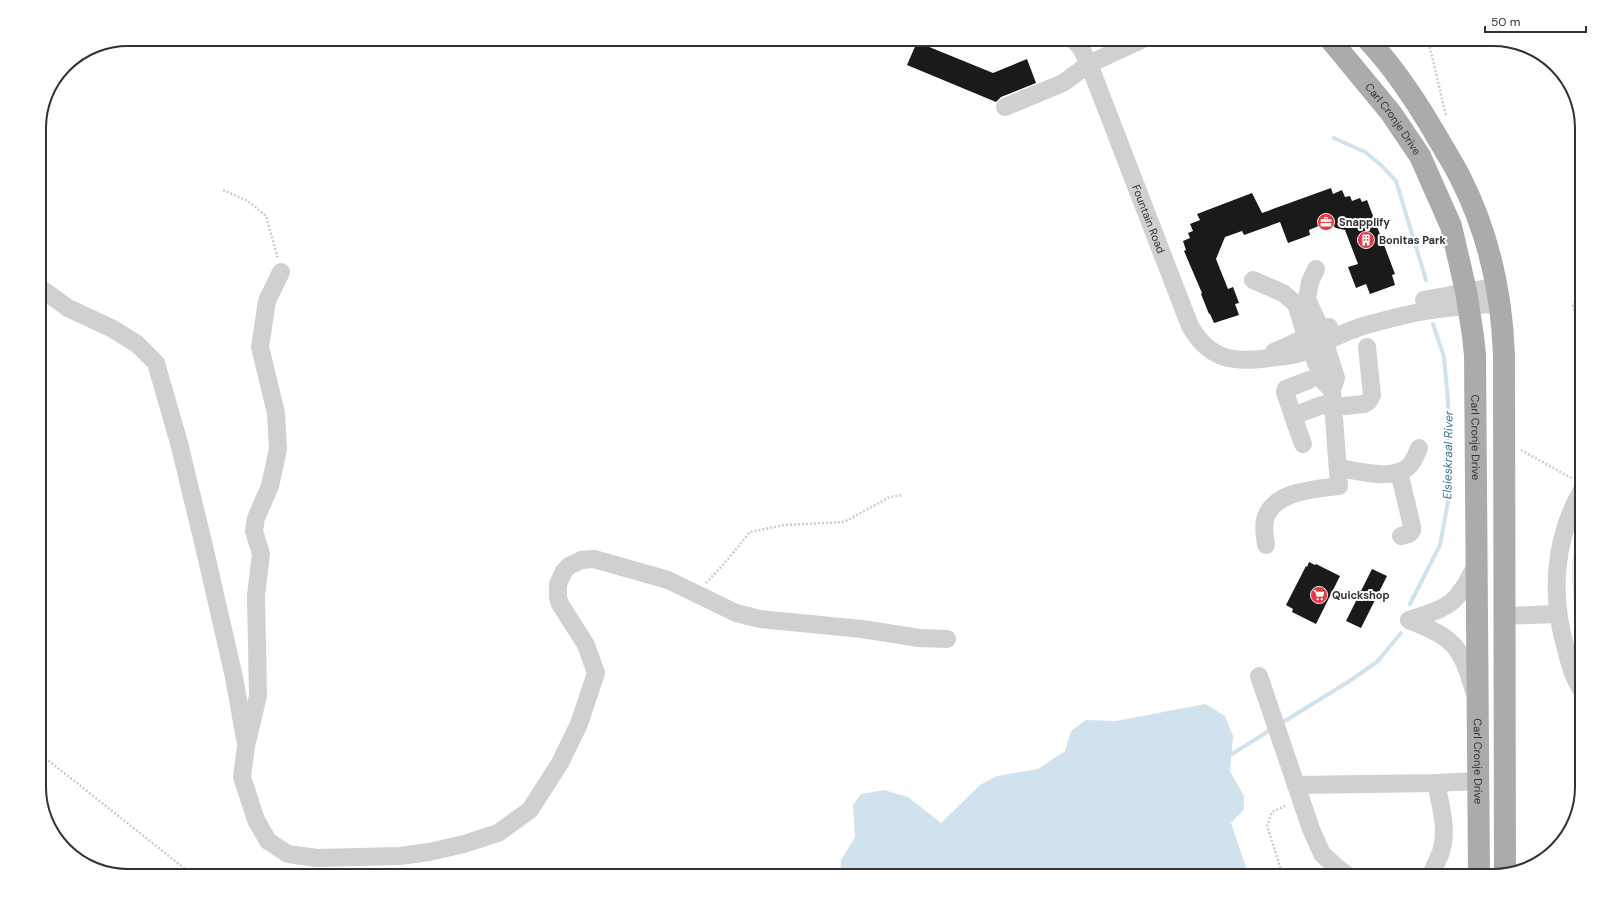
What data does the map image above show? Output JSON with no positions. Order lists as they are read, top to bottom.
{
  "streets": {
    "main road": ["Carl Cronje Drive"],
    "street": ["Fountain Road"]
  },
  "crossings": [
    ["Carl Cronje Drive", "Fountain Road"]
  ],
  "water": ["Elsieskraal River"],
  "places": {
    "office": ["Snapplify"],
    "building": ["Bonitas Park"],
    "supermarket": ["Quickshop"]
  },
  "scale_bar": "50 m"
}
